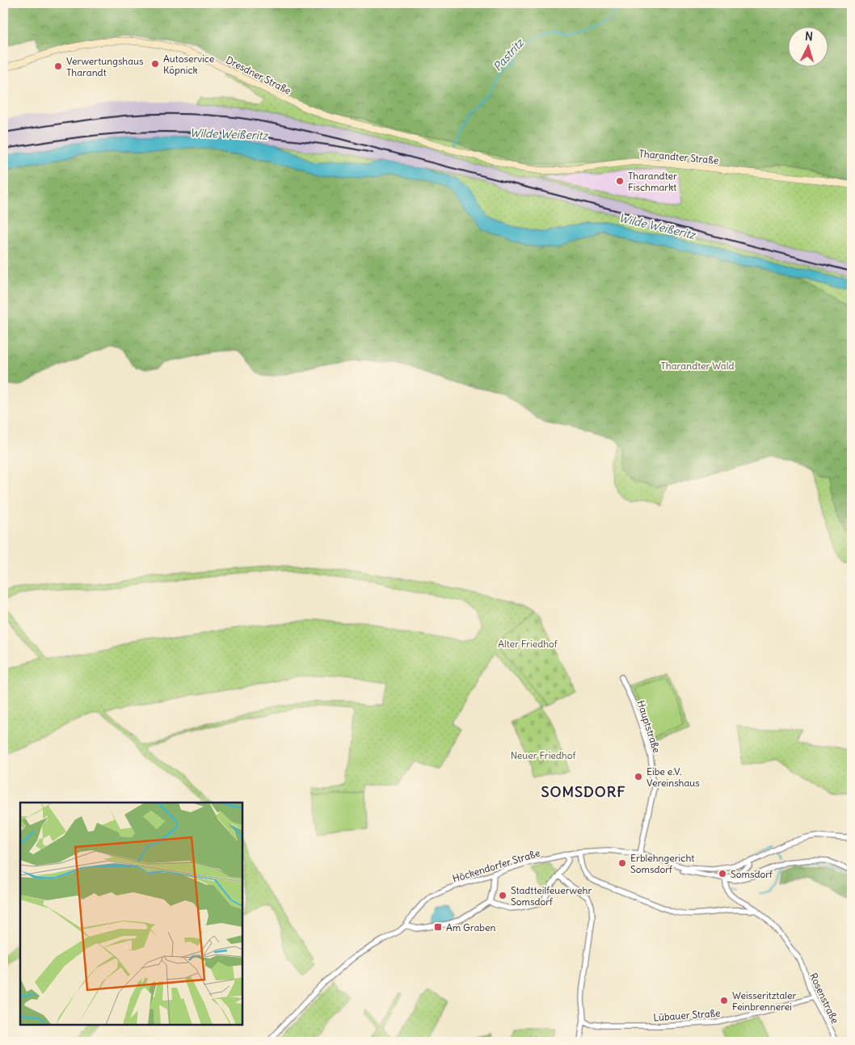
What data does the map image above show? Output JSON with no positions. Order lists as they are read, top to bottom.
{
  "streets": {
    "main road": ["Dresdner Straße", "Tharandter Straße"],
    "street": [
      "Hauptstraße",
      "Höckendorfer Straße",
      "Rosenstraße",
      "Lübauer Straße"
    ]
  },
  "crossings": [
    ["Dresdner Straße", "Tharandter Straße"],
    ["Hauptstraße", "Höckendorfer Straße"],
    ["Rosenstraße", "Lübauer Straße"]
  ],
  "districts": ["SOMSDORF"],
  "water": ["Pastritz", "Wilde Weißeritz"],
  "parks": ["Tharandter Wald", "Alter Friedhof", "Neuer Friedhof"],
  "places": {
    "other": [
      "Autoservice Köpnick",
      "Verwertungshaus Tharandt",
      "Tharandter Fischmarkt",
      "Eibe e.V. Vereinshaus",
      "Erblehngericht Somsdorf",
      "Somsdorf",
      "Stadtteilfeuerwehr Somsdorf",
      "Weisseritztaler Feinbrennerei"
    ],
    "transit": ["Am Graben"]
  },
  "north": "top"
}
